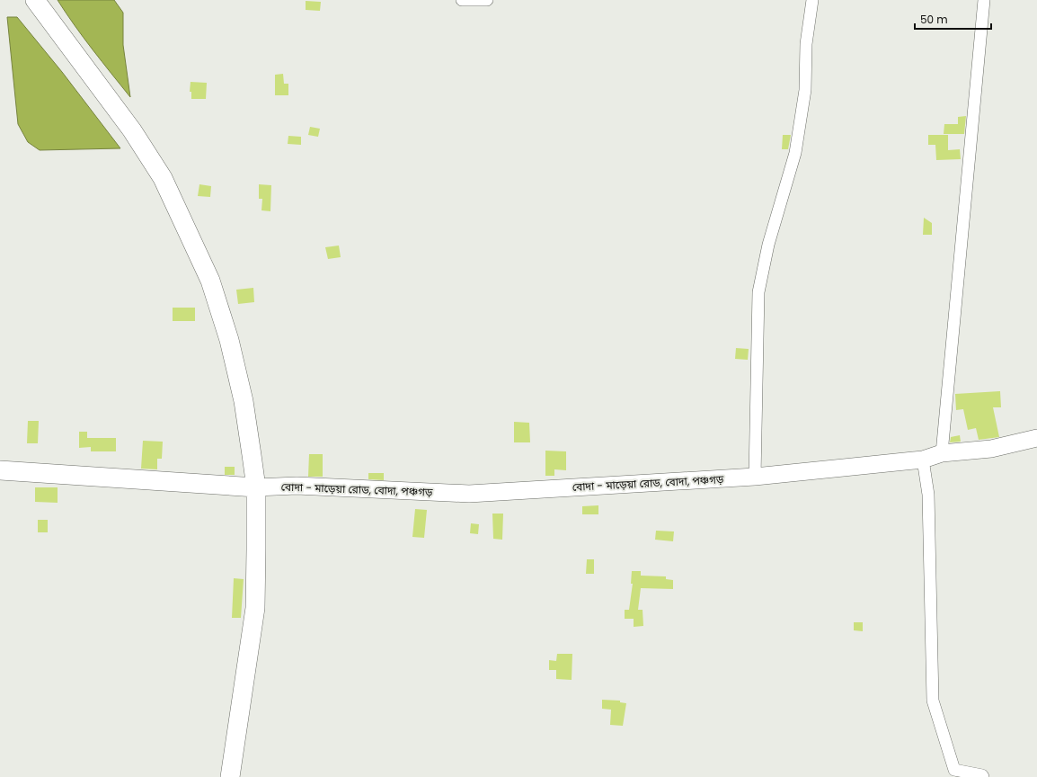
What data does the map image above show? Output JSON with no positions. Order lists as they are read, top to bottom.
{
  "streets": {
    "main road": ["বোদা - মাড়েয়া রোড, বোদা, পঞ্চগড়"]
  },
  "scale_bar": "50 m"
}
